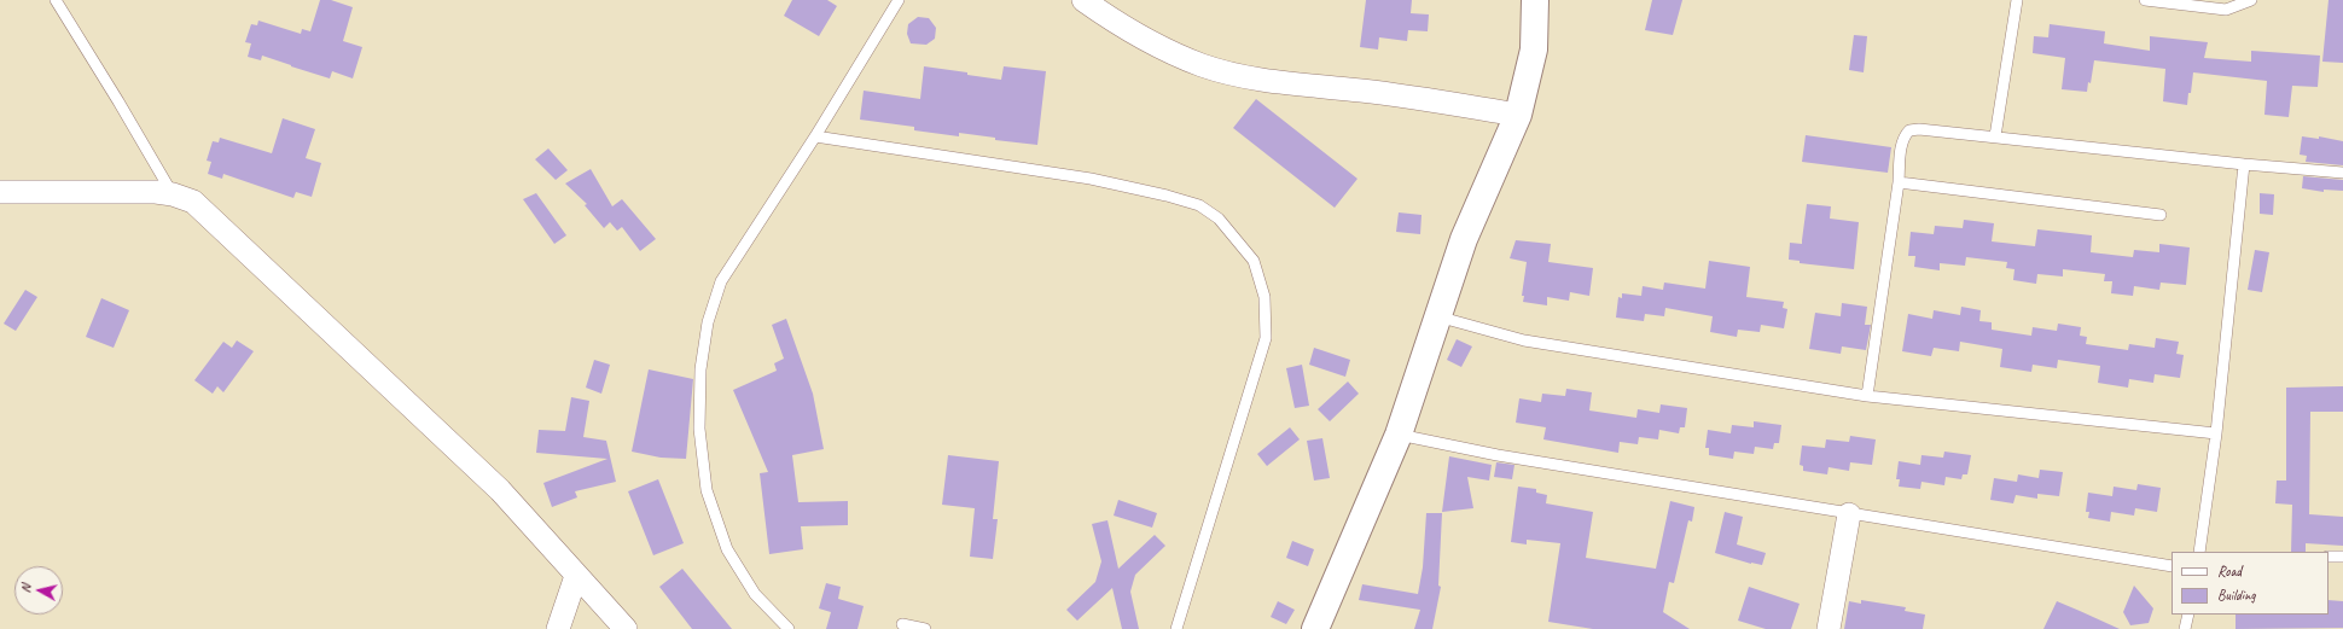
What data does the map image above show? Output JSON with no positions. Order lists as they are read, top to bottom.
{
  "legend": ["Road", "Building"],
  "north": "left"
}
